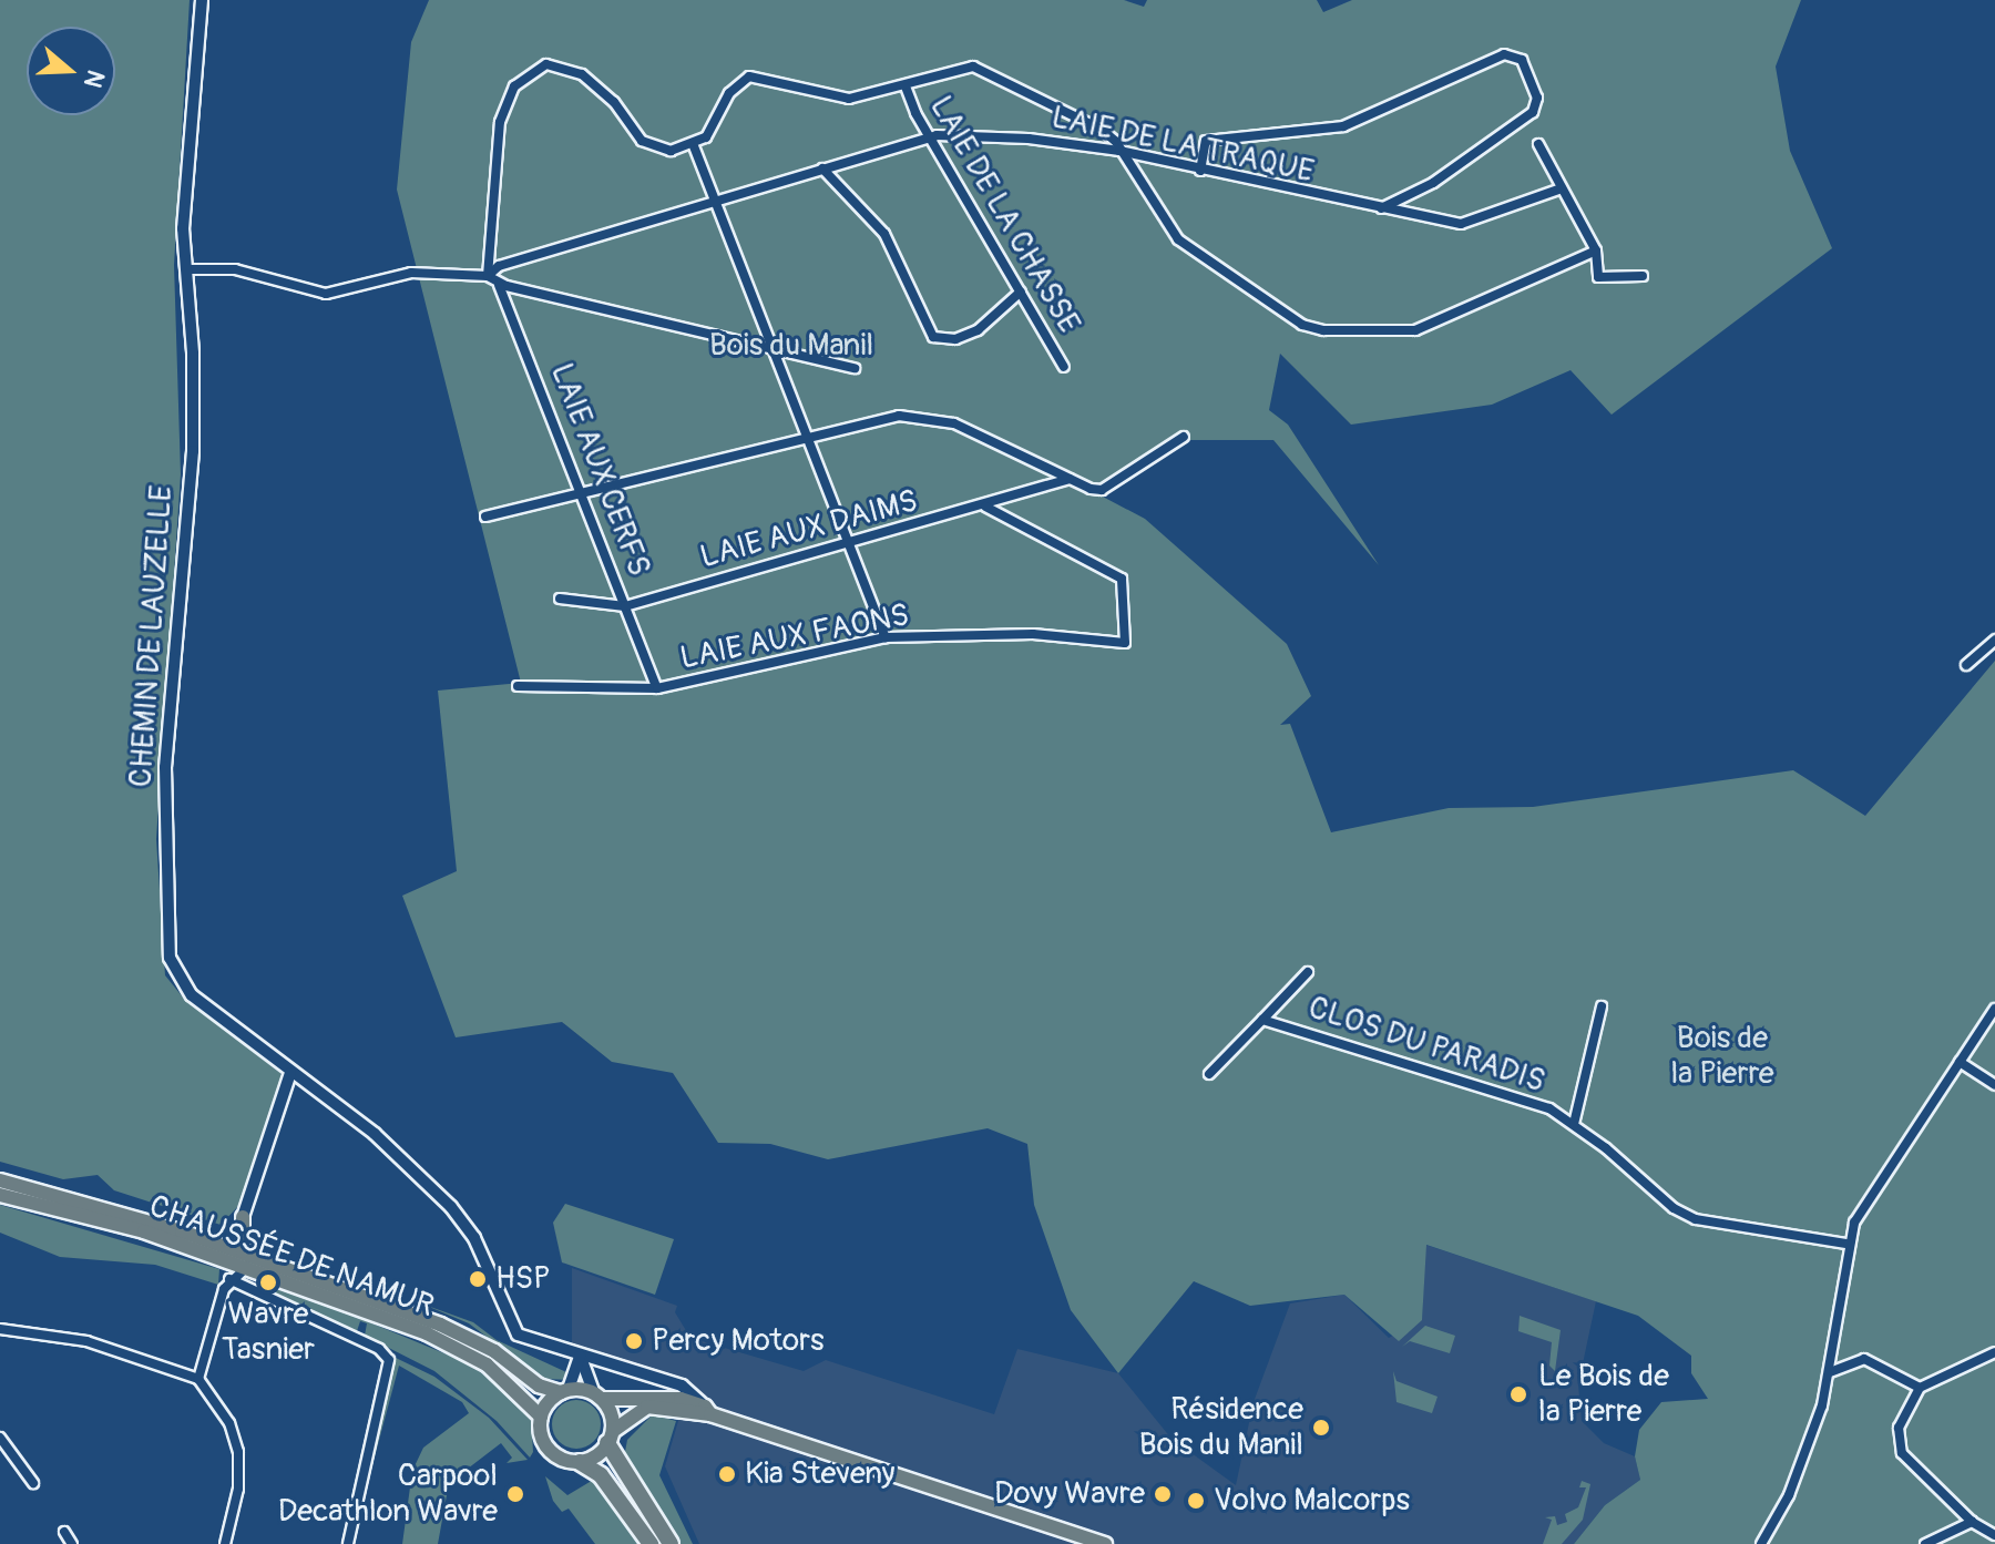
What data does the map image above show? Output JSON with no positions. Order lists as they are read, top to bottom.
{
  "streets": {
    "main road": ["CHAUSSÉE DE NAMUR"],
    "street": [
      "LAIE DE LA TRAQUE",
      "LAIE DE LA CHASSE",
      "LAIE AUX CERFS",
      "LAIE AUX DAIMS",
      "CHEMIN DE LAUZELLE",
      "LAIE AUX FAONS",
      "CLOS DU PARADIS"
    ]
  },
  "crossings": [
    ["LAIE DE LA TRAQUE", "LAIE DE LA CHASSE"],
    ["LAIE DE LA TRAQUE", "LAIE AUX CERFS"],
    ["LAIE AUX CERFS", "LAIE AUX DAIMS"],
    ["LAIE AUX CERFS", "LAIE AUX FAONS"],
    ["LAIE AUX DAIMS", "LAIE AUX FAONS"],
    ["CHEMIN DE LAUZELLE", "CHAUSSÉE DE NAMUR"]
  ],
  "parks": ["Bois du Manil", "Bois de la Pierre"],
  "places": [
    "HSP",
    "Wavre Tasnier",
    "Percy Motors",
    "Le Bois de la Pierre",
    "Résidence Bois du Manil",
    "Kia Steveny",
    "Carpool Decathlon Wavre",
    "Dovy Wavre",
    "Volvo Malcorps"
  ],
  "north": "right"
}
